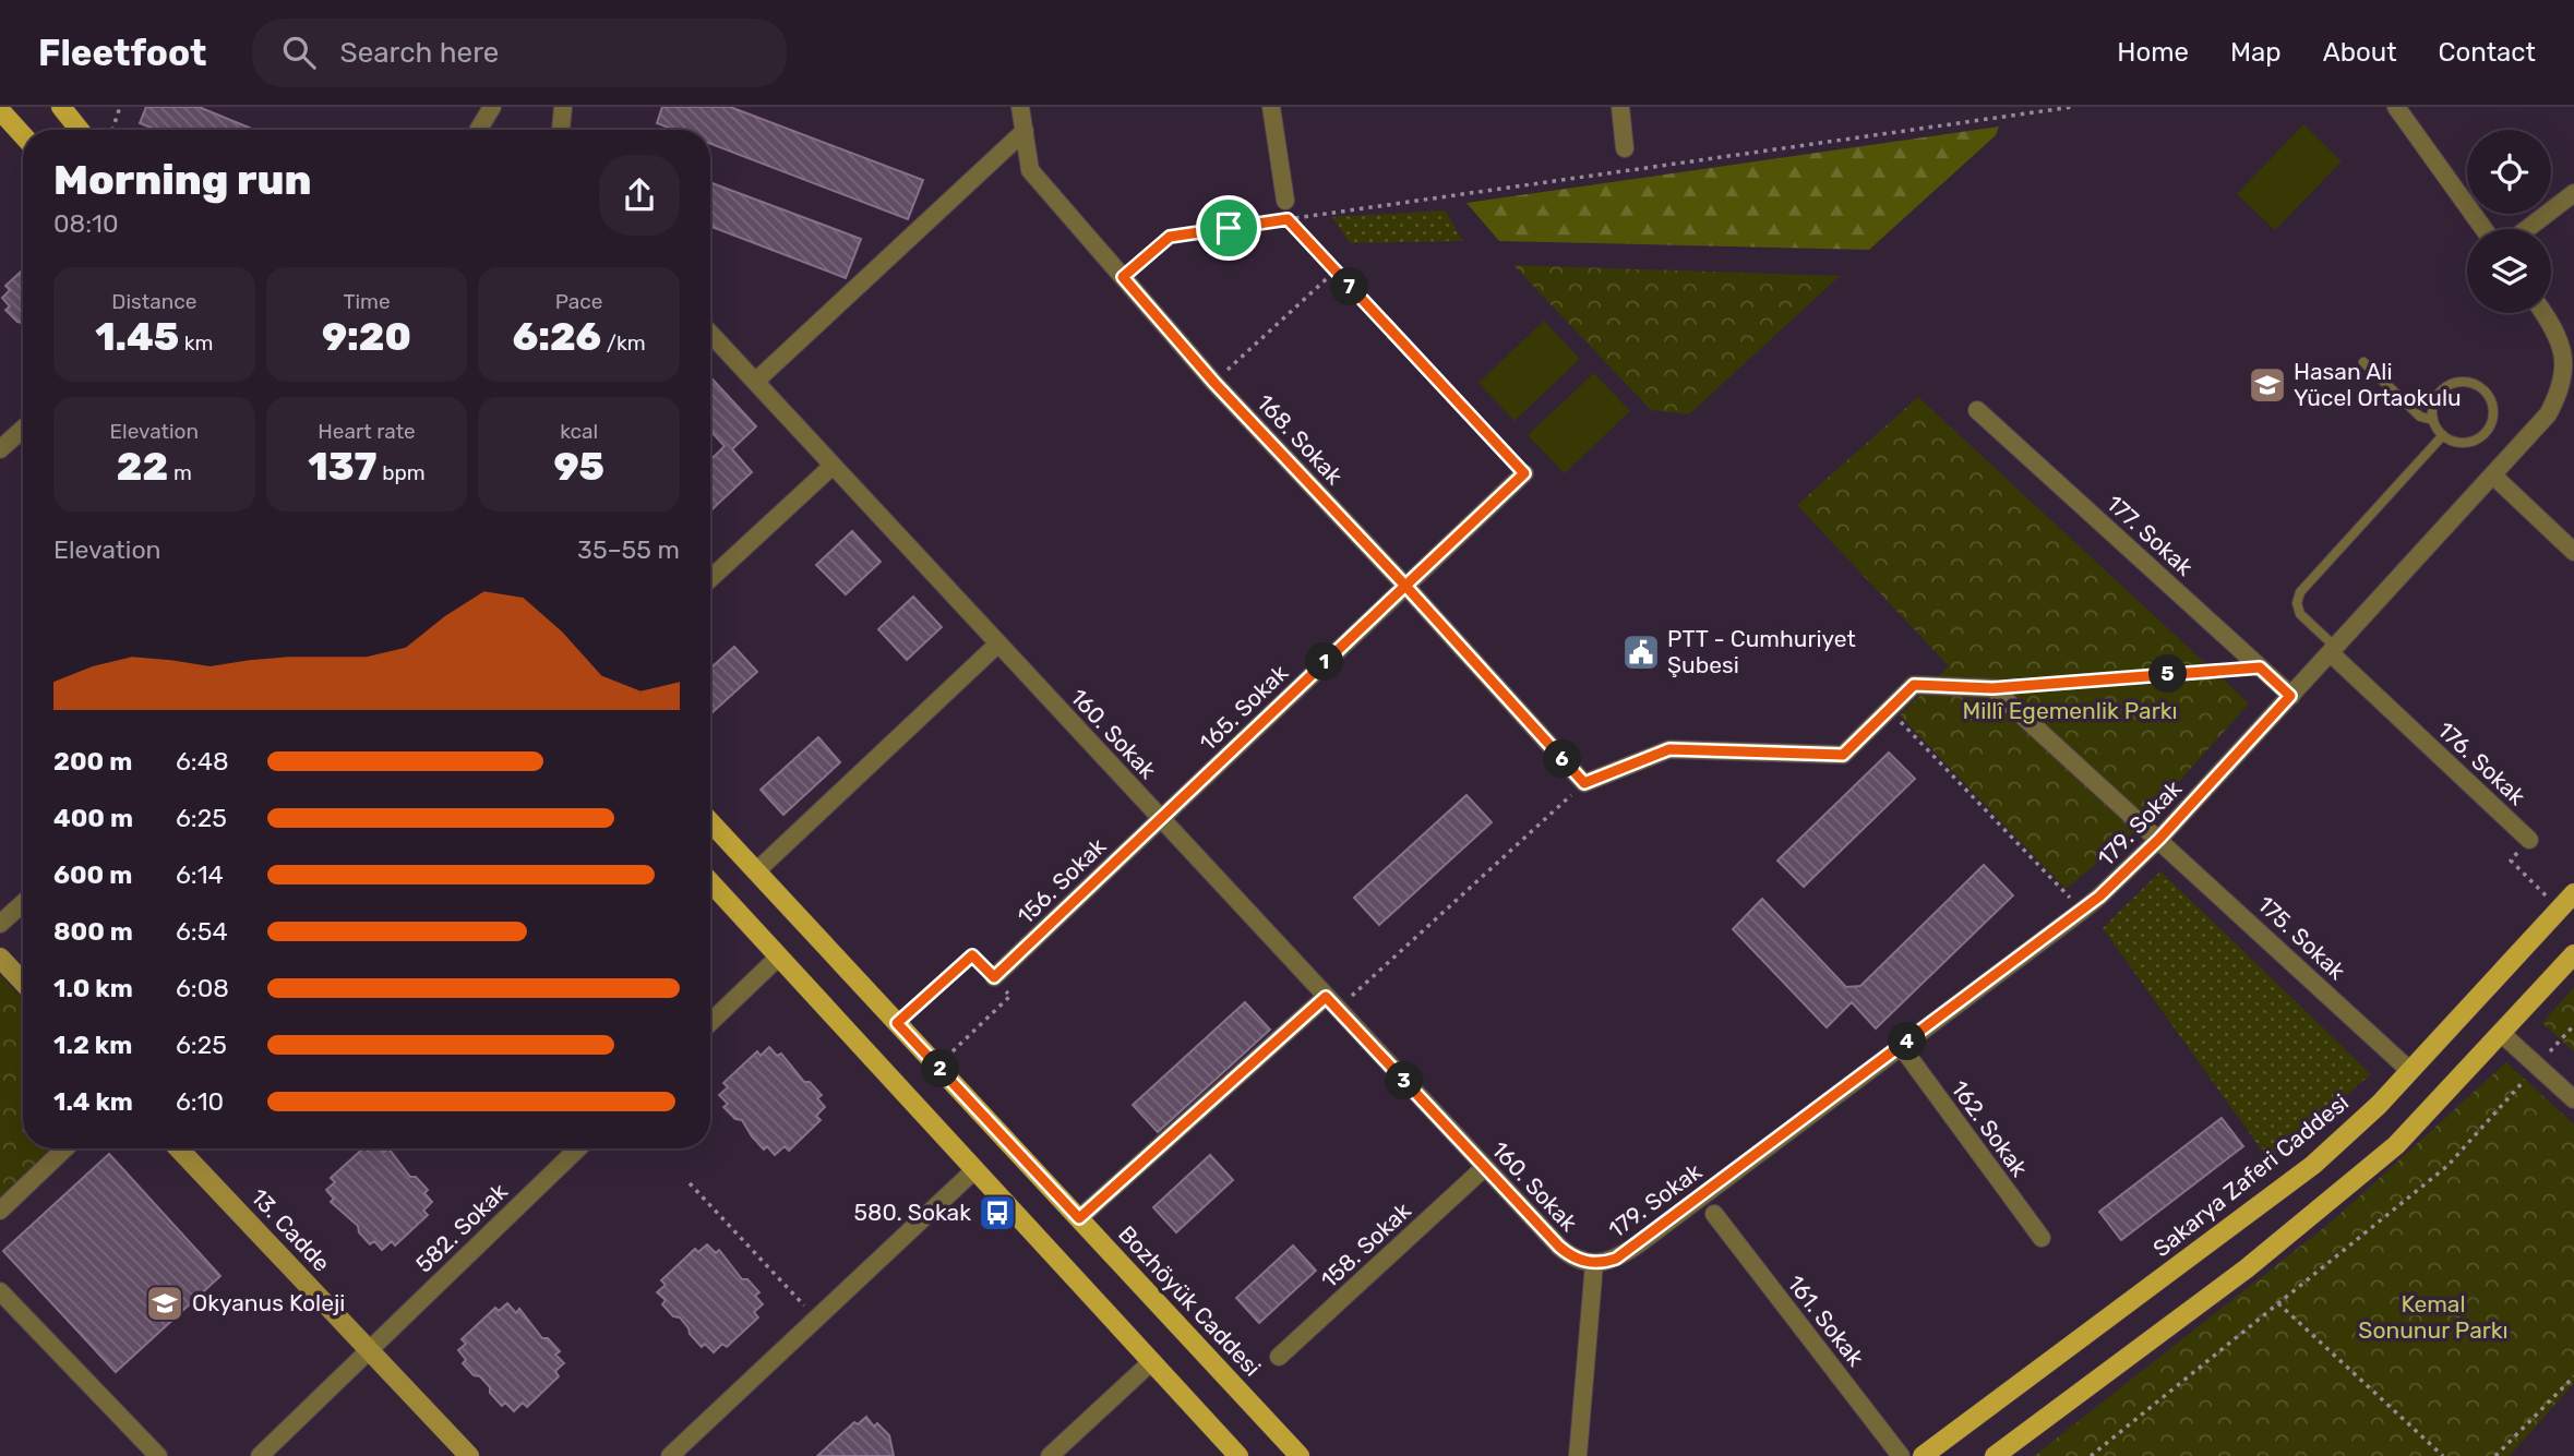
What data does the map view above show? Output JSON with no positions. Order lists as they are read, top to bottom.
{
  "streets": {
    "main road": ["Sakarya Zaferi Caddesi", "Bozhöyük Caddesi"],
    "street": [
      "168. Sokak",
      "177. Sokak",
      "165. Sokak",
      "160. Sokak",
      "176. Sokak",
      "179. Sokak",
      "156. Sokak",
      "175. Sokak",
      "162. Sokak",
      "582. Sokak",
      "13. Cadde",
      "158. Sokak",
      "161. Sokak"
    ]
  },
  "crossings": [
    ["168. Sokak", "165. Sokak"],
    ["177. Sokak", "179. Sokak"],
    ["165. Sokak", "160. Sokak"],
    ["165. Sokak", "156. Sokak"],
    ["160. Sokak", "179. Sokak"],
    ["160. Sokak", "156. Sokak"],
    ["160. Sokak", "158. Sokak"],
    ["176. Sokak", "179. Sokak"],
    ["176. Sokak", "Sakarya Zaferi Caddesi"],
    ["179. Sokak", "175. Sokak"],
    ["179. Sokak", "162. Sokak"],
    ["175. Sokak", "Sakarya Zaferi Caddesi"],
    ["582. Sokak", "13. Cadde"]
  ],
  "parks": ["Millî Egemenlik Parkı", "Kemal Sonunur Parkı"],
  "places": {
    "school or university": ["Hasan Ali Yücel Ortaokulu", "Okyanus Koleji"],
    "public building": ["PTT - Cumhuriyet Şubesi"],
    "bus stop": ["580. Sokak"]
  },
  "page": {
    "header": "Fleetfoot",
    "search": "Search here",
    "nav": [
      "Home",
      "Map",
      "About",
      "Contact"
    ],
    "heading": ["Morning run", "08:10"],
    "stats": [
      ["Distance", "1.45 km"],
      ["Time", "9:20"],
      ["Pace", "6:26 /km"],
      ["Elevation", "22 m"],
      ["Heart rate", "137 bpm"],
      ["kcal", "95"]
    ],
    "pins": [
      "7",
      "1",
      "5",
      "6",
      "4",
      "2",
      "3"
    ],
    "chart": ["Elevation", "35–55 m"],
    "list": [
      {
        "name": "200 m",
        "note": "6:48"
      },
      {
        "name": "400 m",
        "note": "6:25"
      },
      {
        "name": "600 m",
        "note": "6:14"
      },
      {
        "name": "800 m",
        "note": "6:54"
      },
      {
        "name": "1.0 km",
        "note": "6:08"
      },
      {
        "name": "1.2 km",
        "note": "6:25"
      },
      {
        "name": "1.4 km",
        "note": "6:10"
      }
    ]
  }
}
